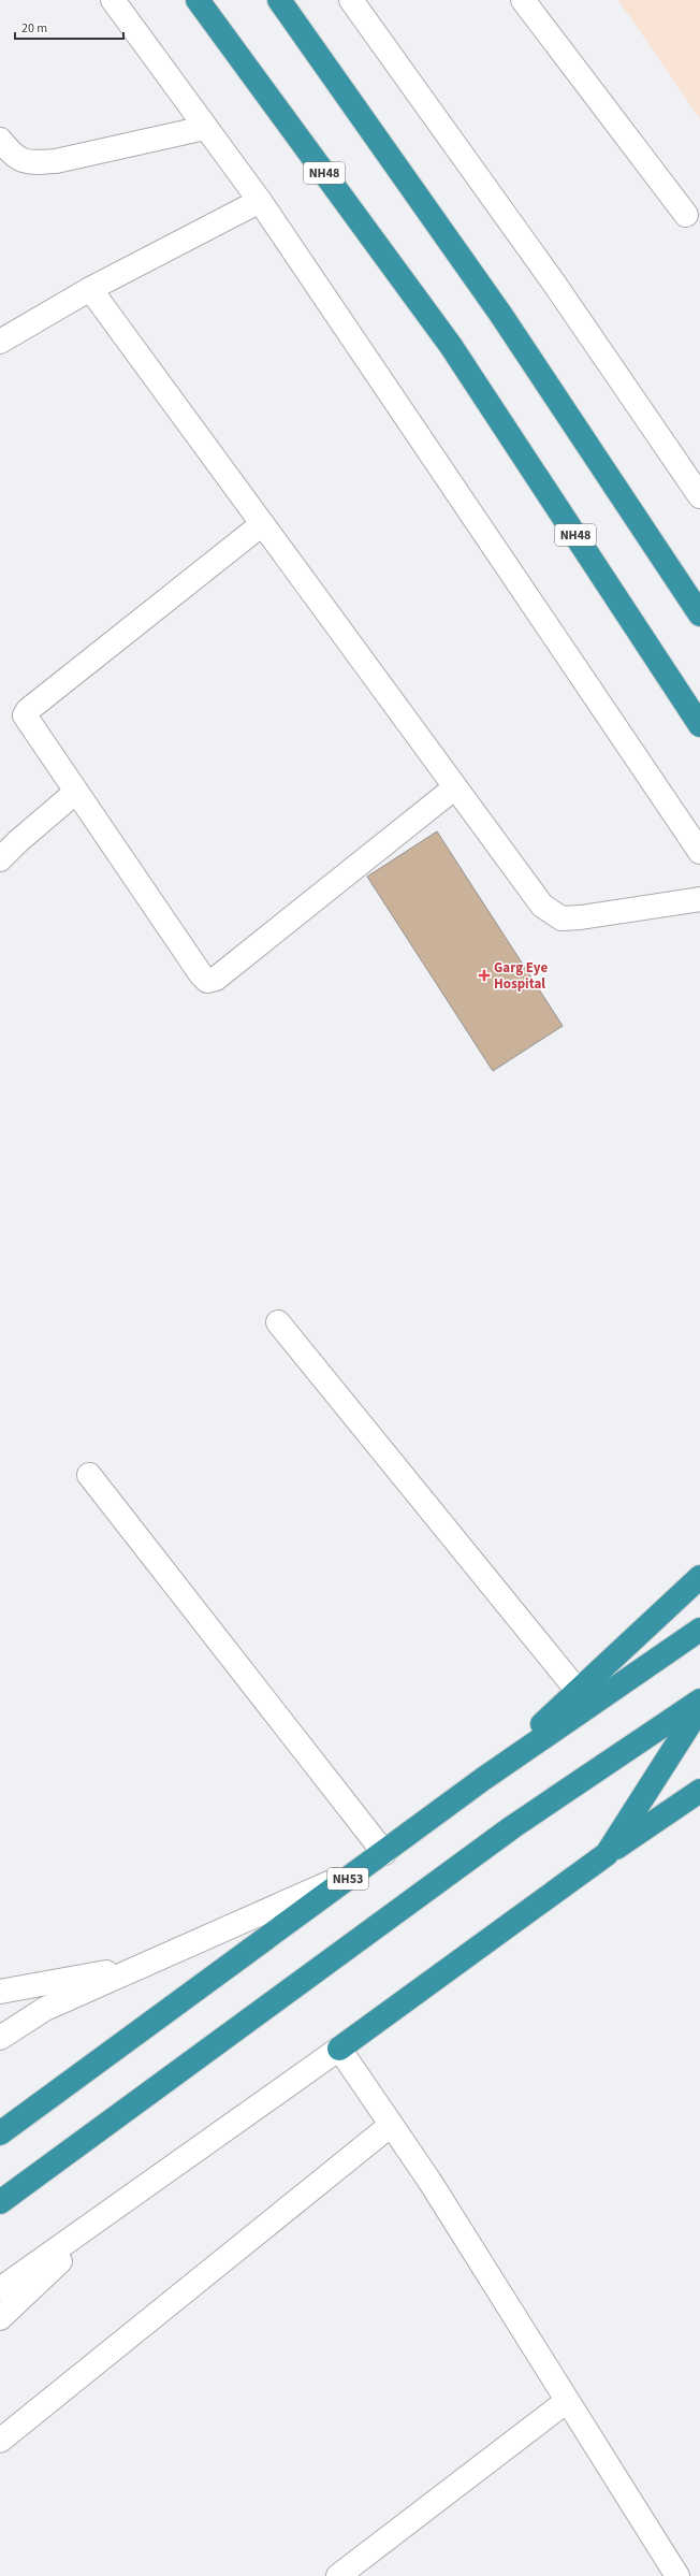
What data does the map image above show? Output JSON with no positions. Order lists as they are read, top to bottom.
{
  "streets": {
    "highway": ["NH48", "NH53"]
  },
  "places": {
    "health": ["Garg Eye Hospital"]
  },
  "scale_bar": "20 m"
}
